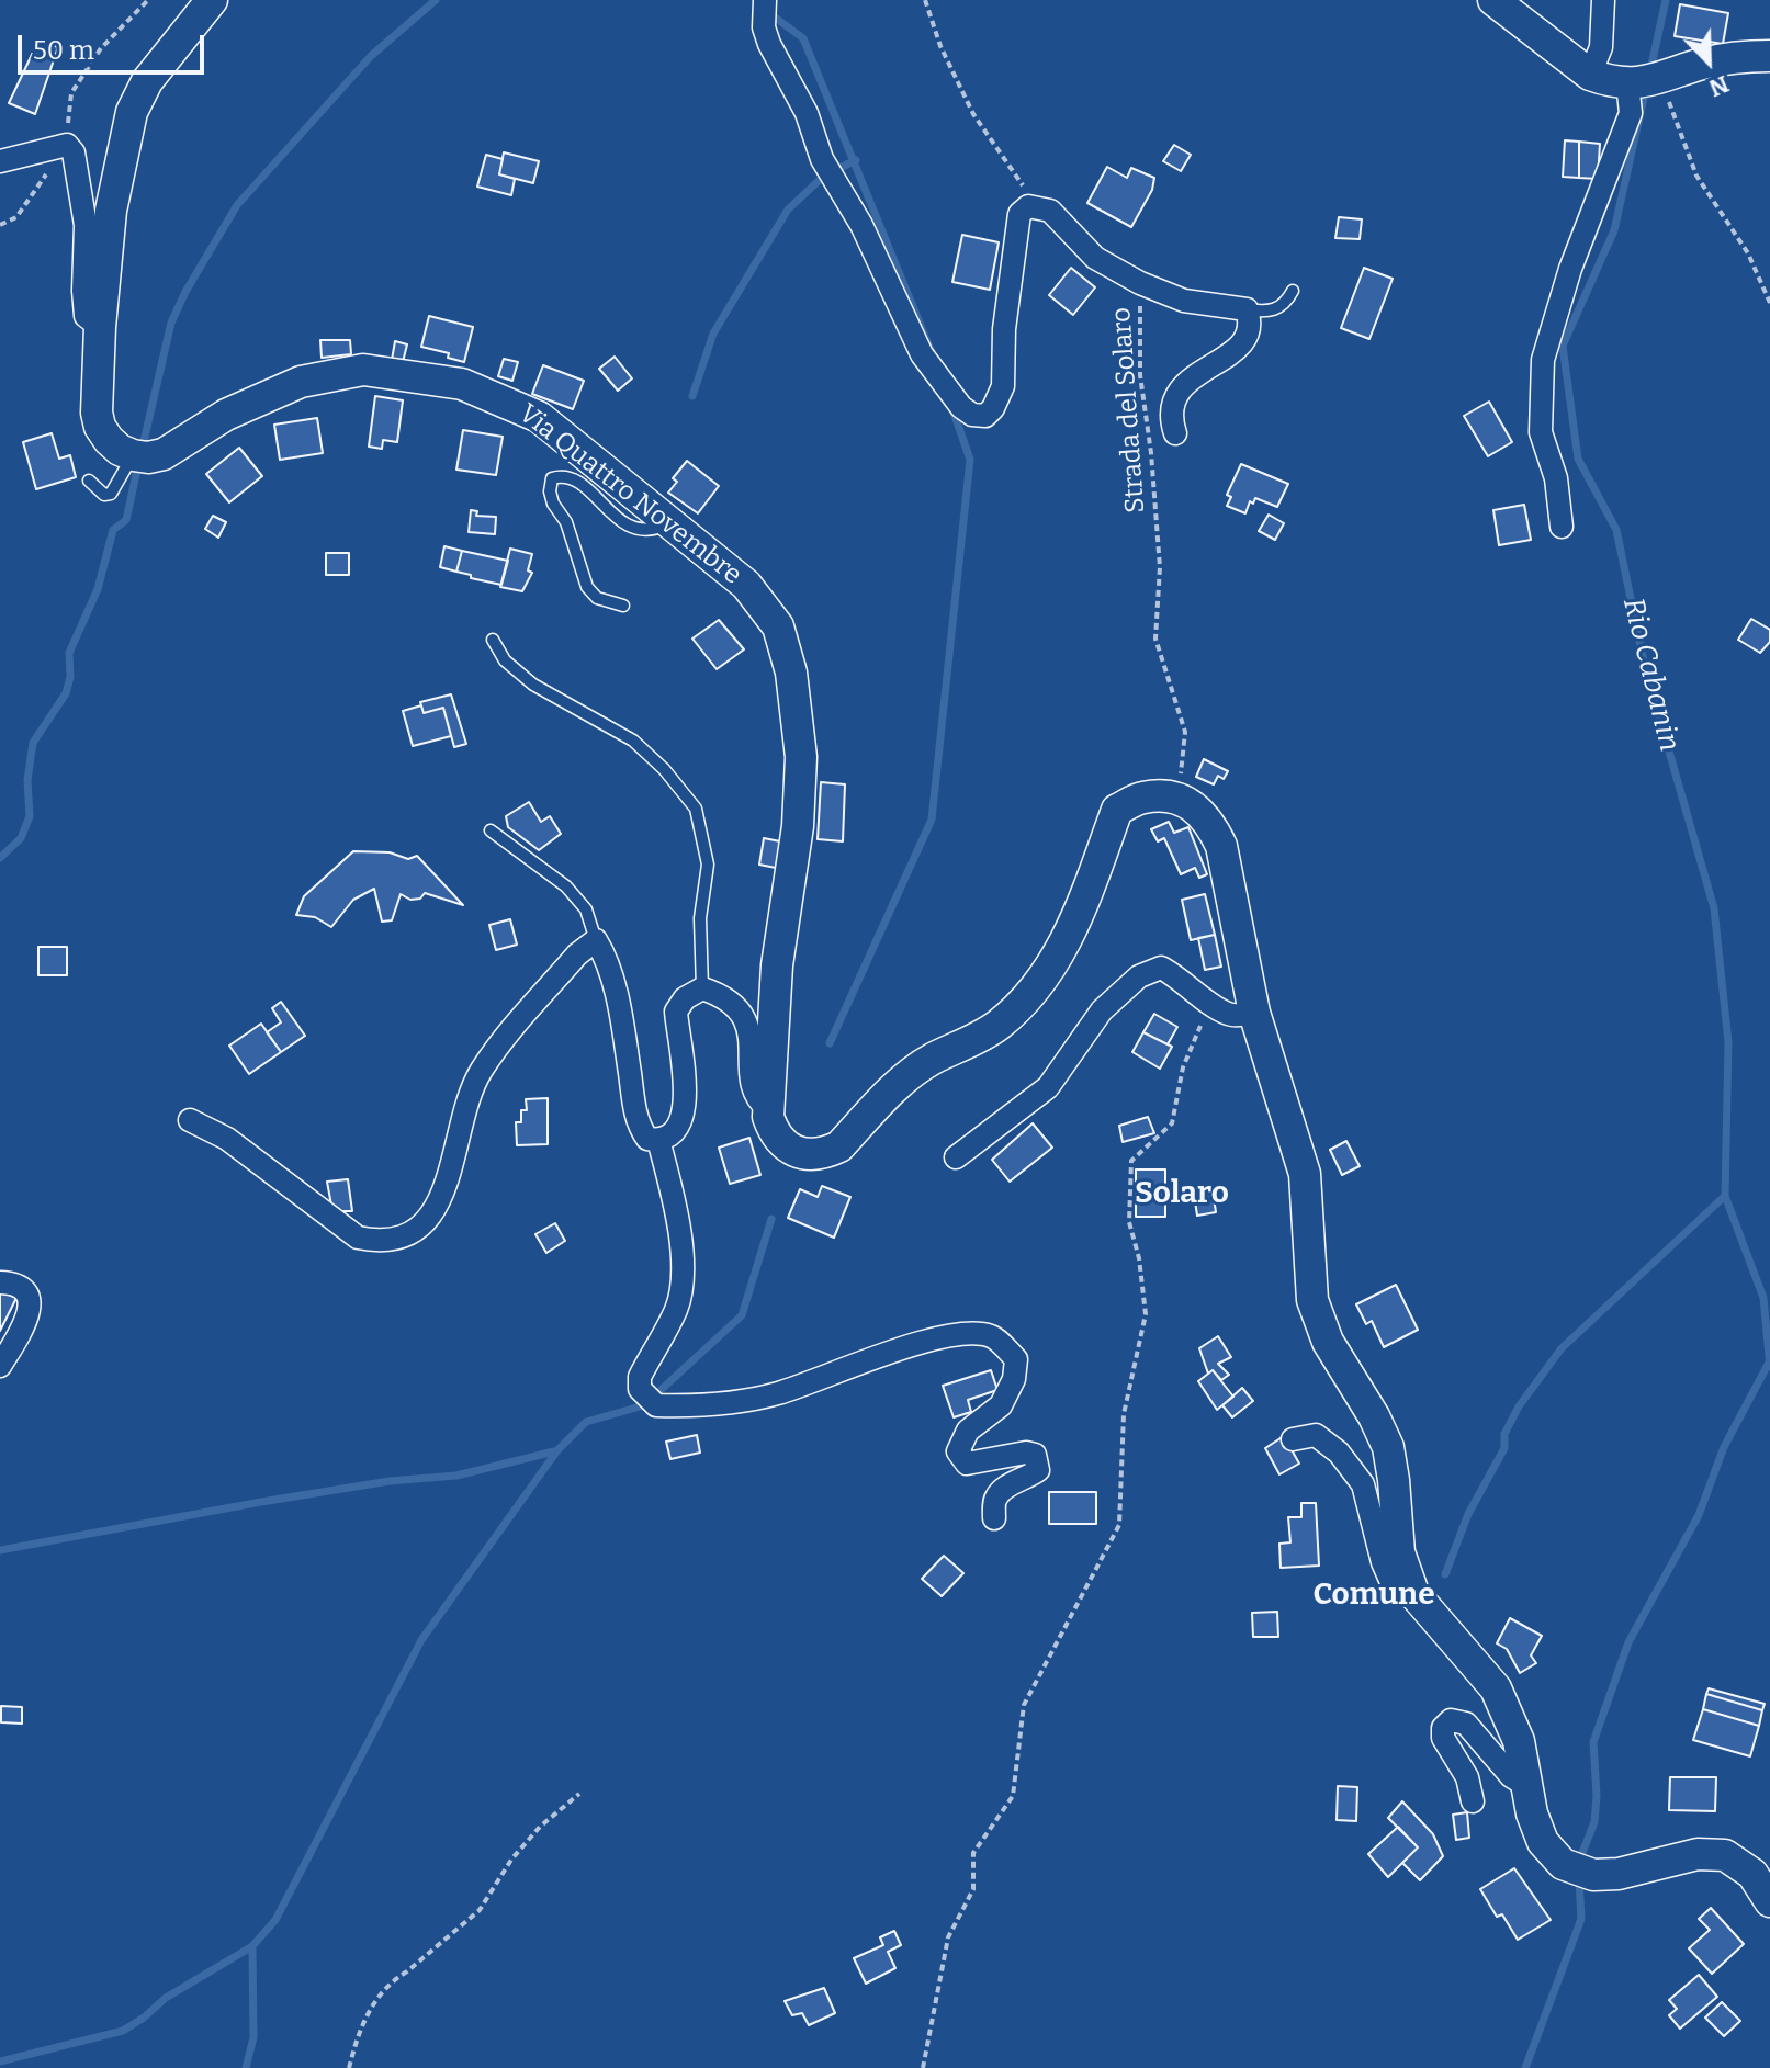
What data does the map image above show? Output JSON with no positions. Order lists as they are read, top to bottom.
{
  "streets": {
    "main road": ["Via Quattro Novembre"],
    "path": ["Strada del Solaro"]
  },
  "districts": ["Solaro", "Comune"],
  "water": ["Rio Cabanin"],
  "scale_bar": "50 m",
  "north": "bottom right"
}
